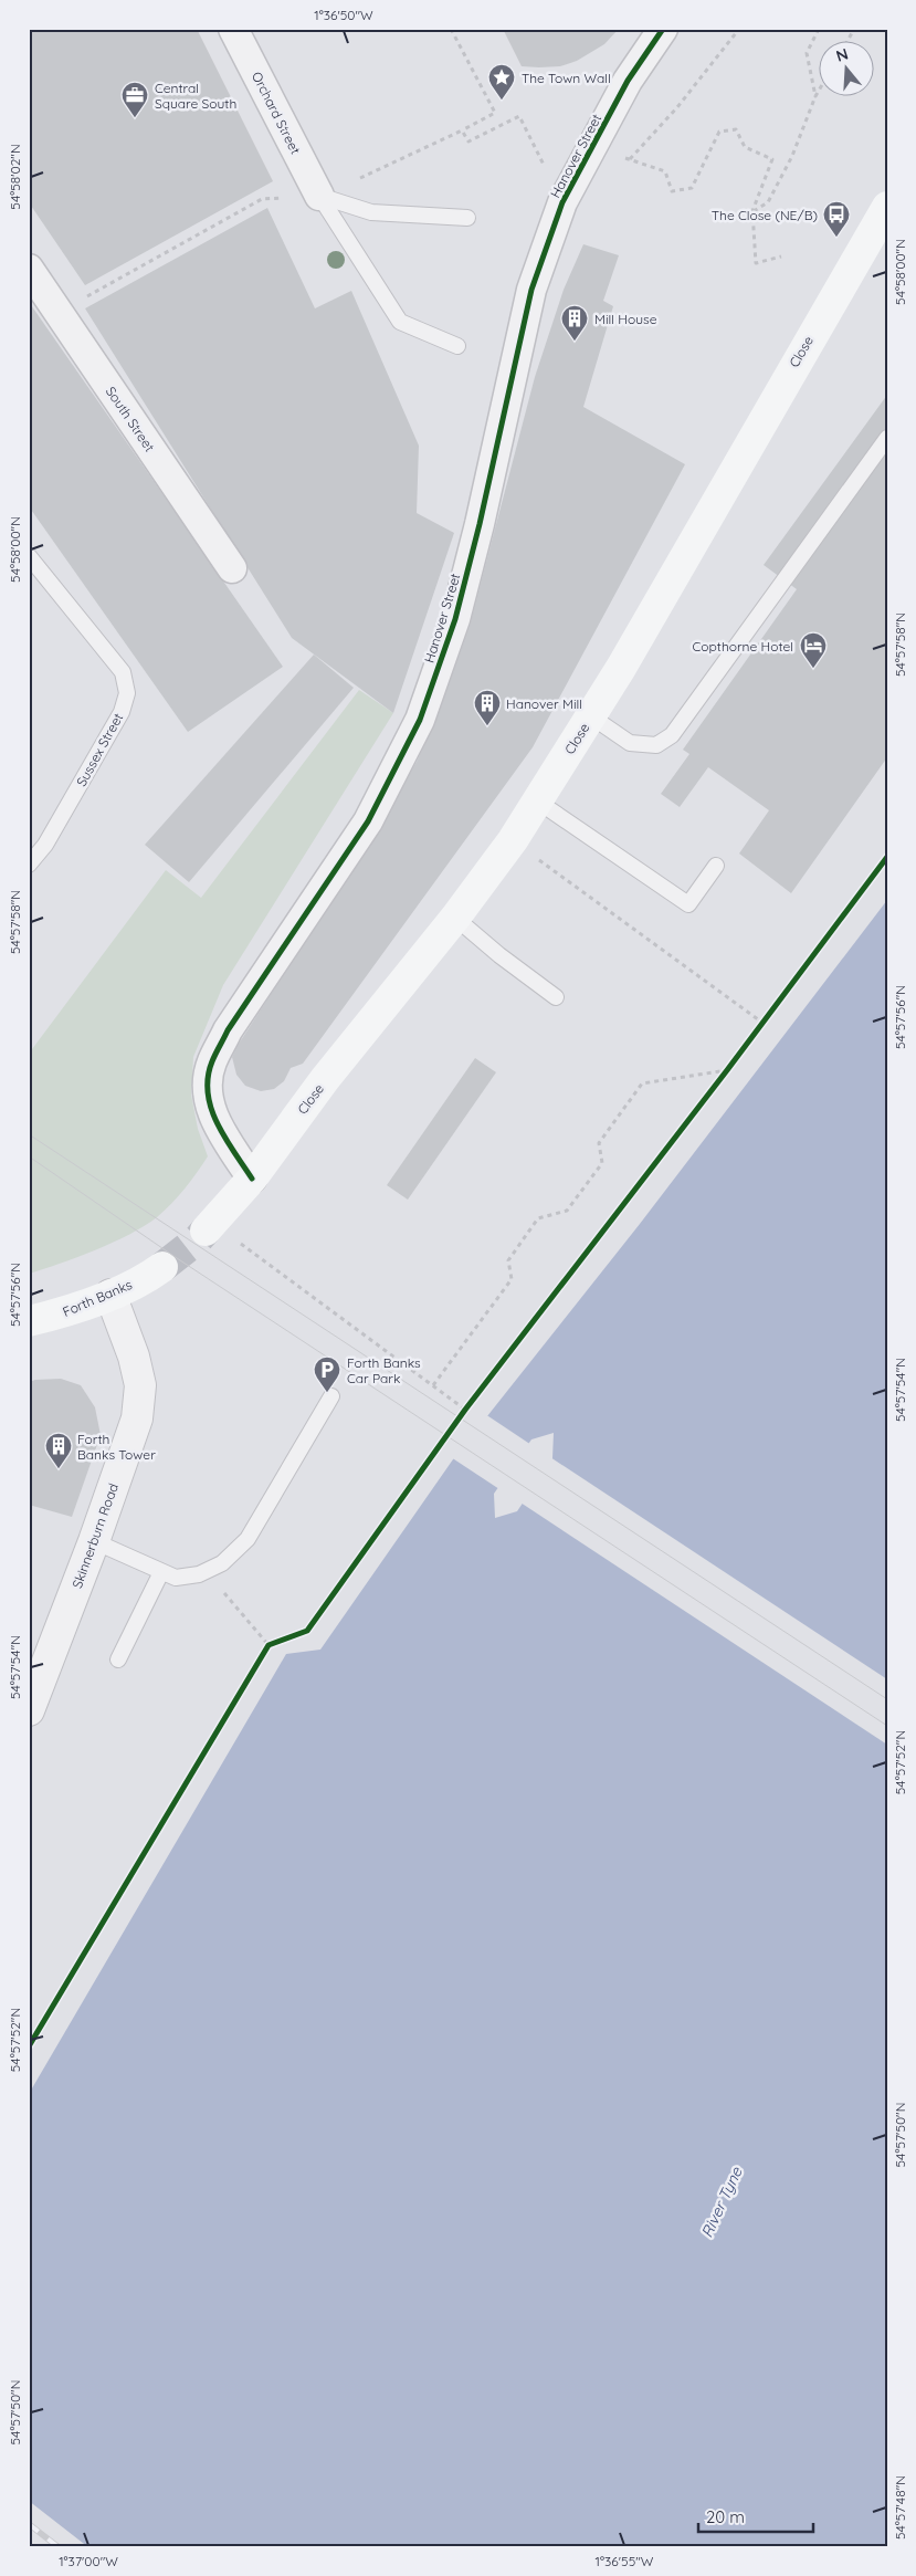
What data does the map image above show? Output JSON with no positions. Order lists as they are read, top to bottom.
{
  "streets": {
    "main road": ["Close", "Forth Banks"],
    "street": [
      "Orchard Street",
      "Hanover Street",
      "South Street",
      "Skinnerburn Road"
    ],
    "lane": ["Sussex Street"]
  },
  "crossings": [
    ["Hanover Street", "Close"],
    ["Forth Banks", "Skinnerburn Road"]
  ],
  "water": ["River Tyne"],
  "places": {
    "place": ["The Town Wall"],
    "office": ["Central Square South"],
    "bus stop": ["The Close (NE/B)"],
    "building": ["Mill House", "Hanover Mill", "Forth Banks Tower"],
    "hotel": ["Copthorne Hotel"],
    "parking": ["Forth Banks Car Park"]
  },
  "scale_bar": "20 m",
  "north": "top",
  "coordinates": [
    "1°36'50\"W",
    "54°58'02\"N",
    "54°58'00\"N",
    "54°57'58\"N",
    "54°57'56\"N",
    "54°57'54\"N",
    "54°57'52\"N",
    "54°57'50\"N",
    "54°57'48\"N",
    "1°37'00\"W",
    "1°36'55\"W"
  ]
}
